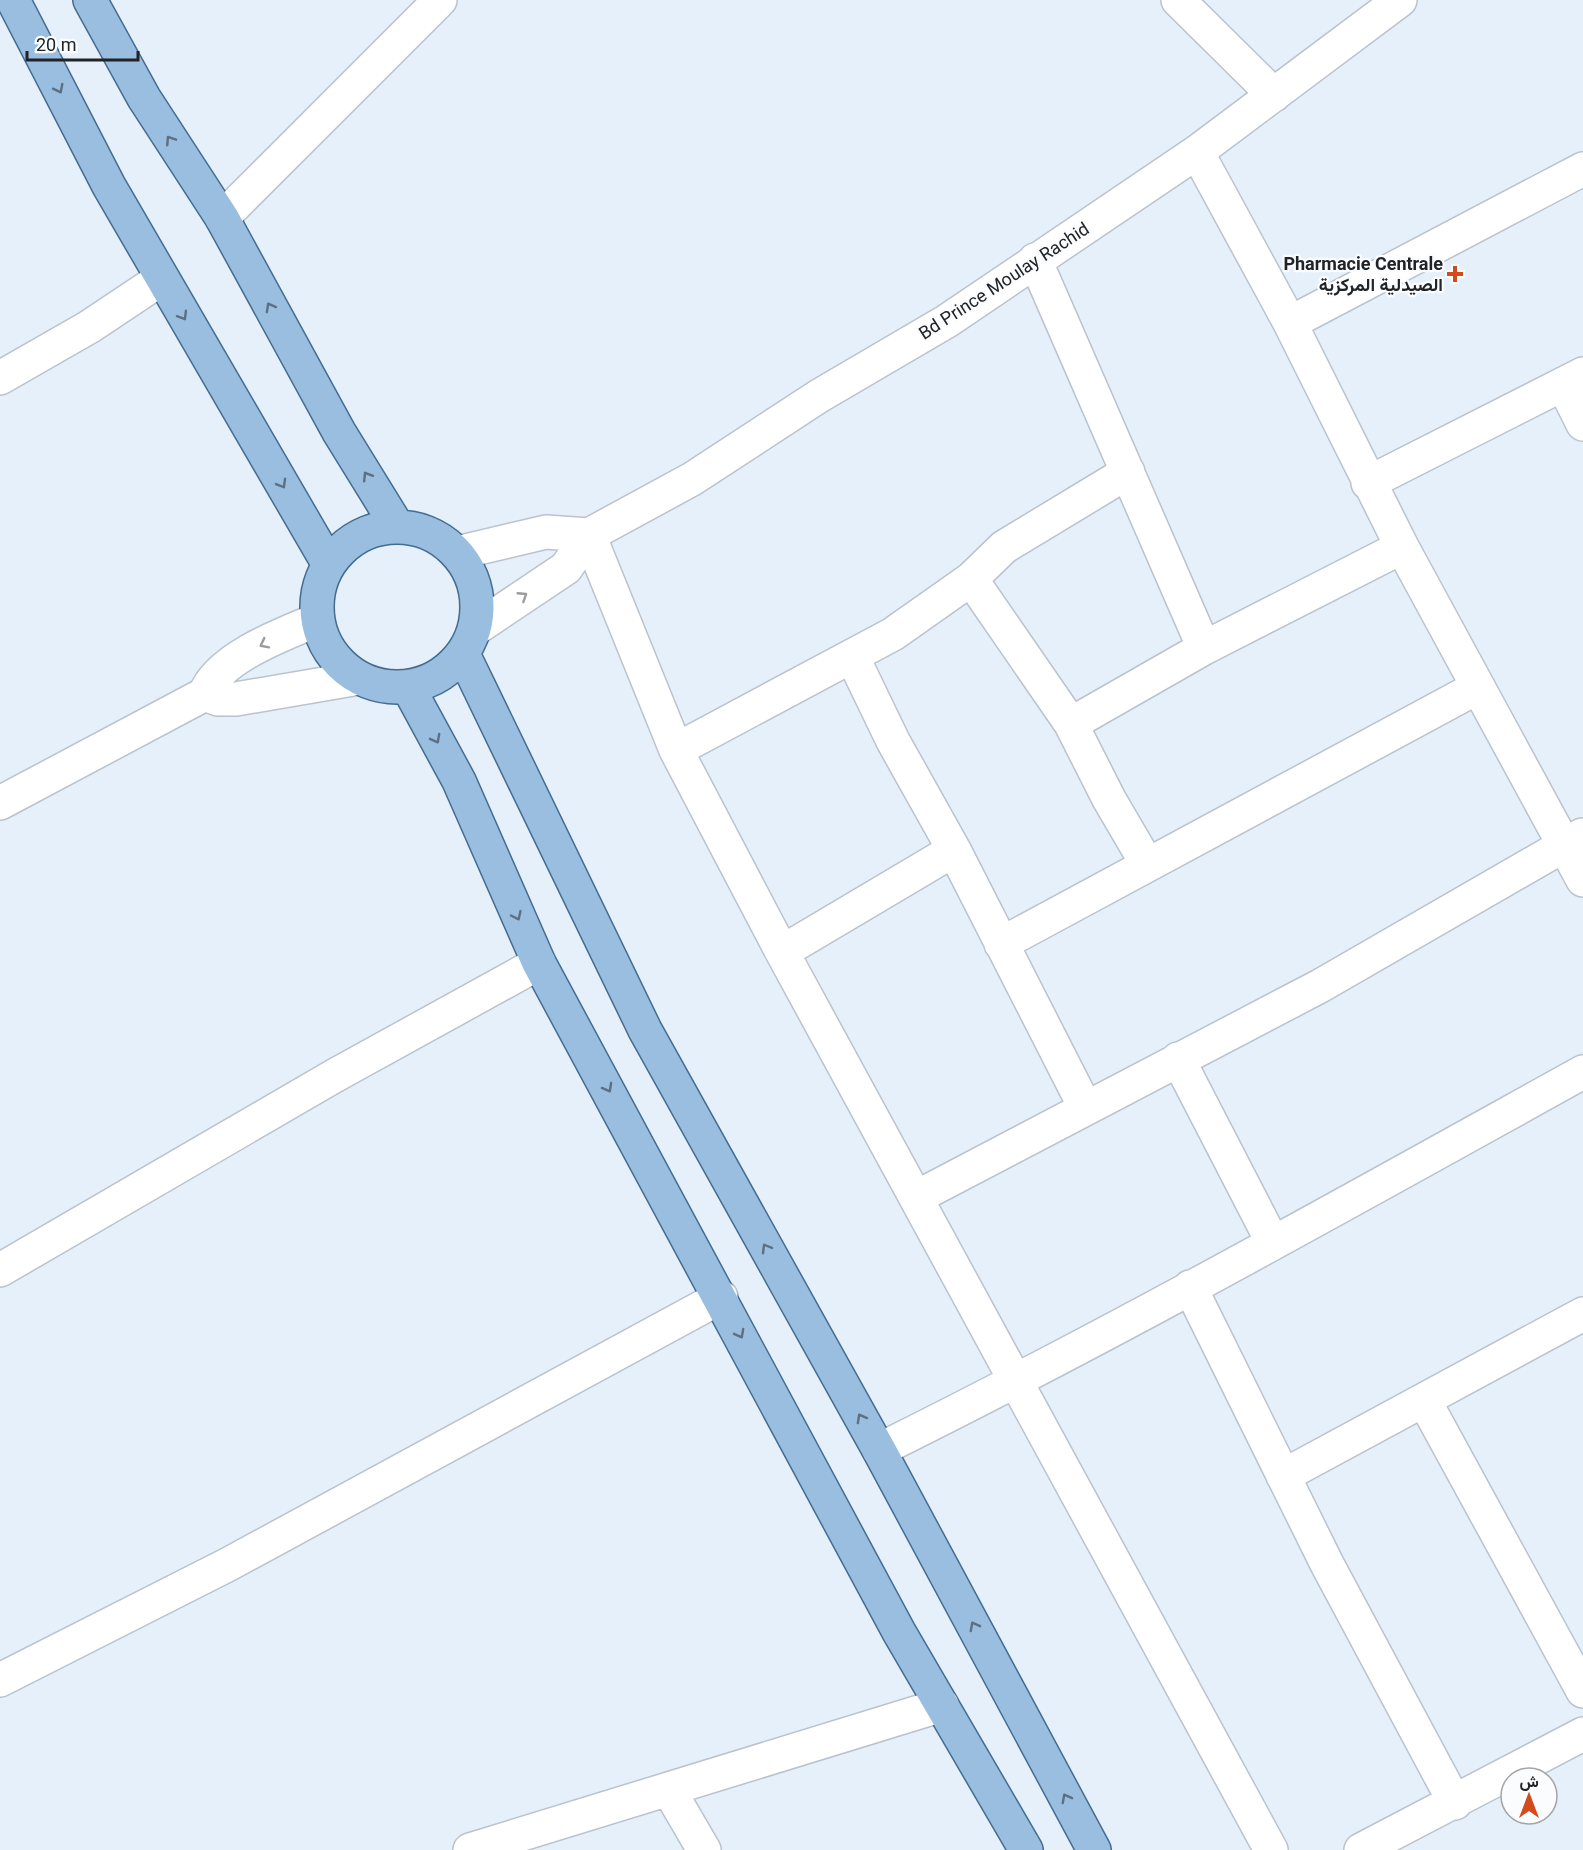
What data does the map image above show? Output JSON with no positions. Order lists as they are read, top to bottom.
{
  "streets": {
    "street": ["Bd Prince Moulay Rachid"]
  },
  "places": {
    "health": ["Pharmacie Centrale الصيدلية المركزية"]
  },
  "scale_bar": "20 m",
  "north": "top"
}
